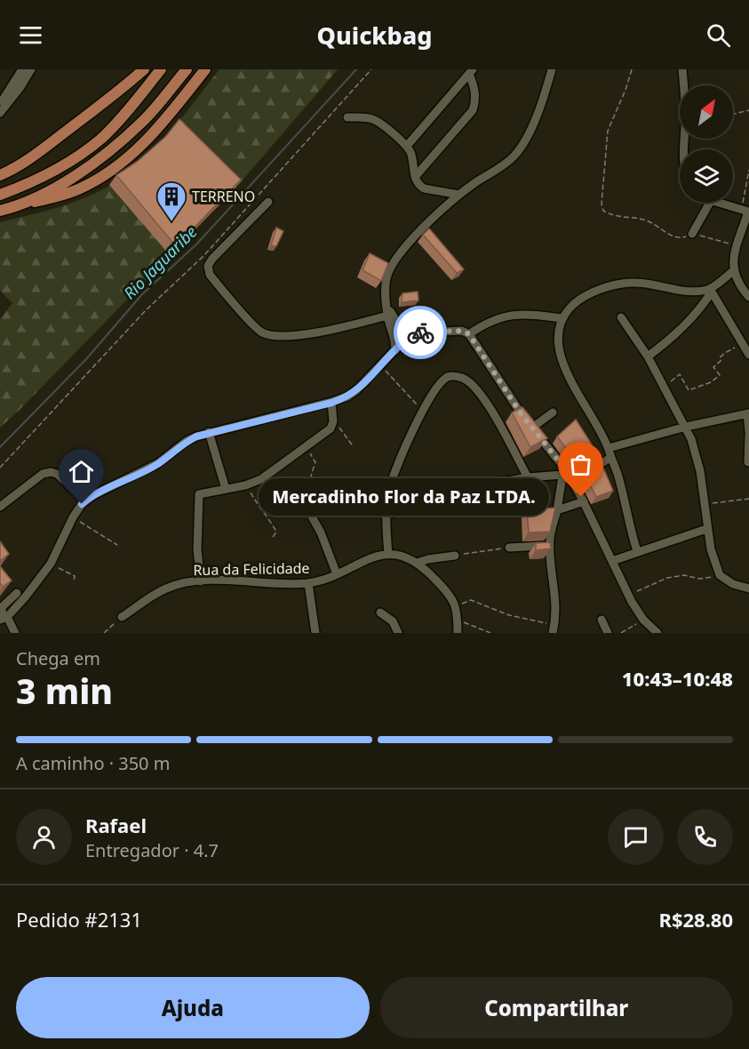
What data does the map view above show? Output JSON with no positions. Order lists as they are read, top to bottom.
{
  "streets": {
    "street": ["Rua da Felicidade"]
  },
  "water": ["Rio Jaguaribe"],
  "places": {
    "building": ["TERRENO"],
    "other": ["Mercadinho Flor da Paz LTDA."]
  },
  "north": "top right",
  "page": {
    "header": "Quickbag",
    "bubble": "Mercadinho Flor da Paz LTDA.",
    "heading": ["3 min", "Chega em", "10:43–10:48"],
    "panel": [
      "Rafael",
      "Entregador · 4.7",
      "Pedido #2131",
      "R$28.80"
    ],
    "bar": "A caminho · 350 m",
    "buttons": ["Ajuda", "Compartilhar"]
  }
}
